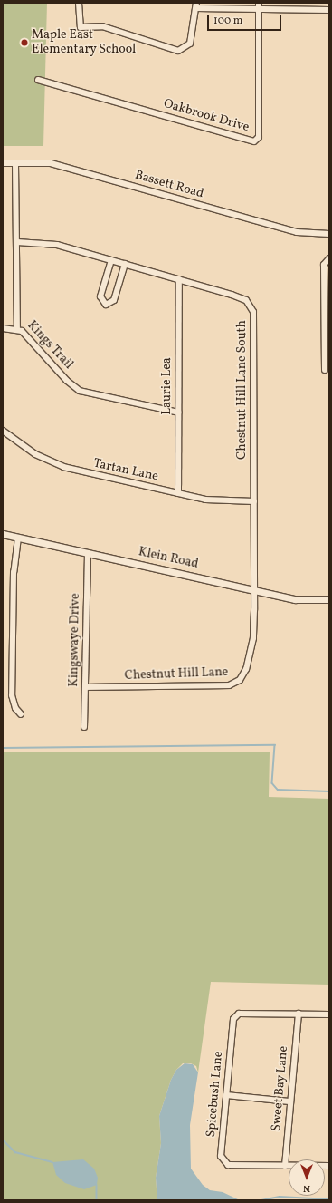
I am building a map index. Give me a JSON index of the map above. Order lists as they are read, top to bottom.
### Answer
{
  "streets": {
    "street": [
      "Oakbrook Drive",
      "Bassett Road",
      "Kings Trail",
      "Laurie Lea",
      "Chestnut Hill Lane South",
      "Tartan Lane",
      "Klein Road",
      "Kingswaye Drive",
      "Chestnut Hill Lane",
      "Sweet Bay Lane",
      "Spicebush Lane"
    ]
  },
  "crossings": [
    ["Bassett Road", "Kings Trail"],
    ["Kings Trail", "Laurie Lea"],
    ["Kings Trail", "Chestnut Hill Lane South"],
    ["Laurie Lea", "Chestnut Hill Lane South"],
    ["Laurie Lea", "Tartan Lane"],
    ["Chestnut Hill Lane South", "Tartan Lane"],
    ["Chestnut Hill Lane South", "Klein Road"],
    ["Chestnut Hill Lane South", "Chestnut Hill Lane"],
    ["Klein Road", "Kingswaye Drive"],
    ["Klein Road", "Chestnut Hill Lane"],
    ["Kingswaye Drive", "Chestnut Hill Lane"],
    ["Sweet Bay Lane", "Spicebush Lane"]
  ],
  "places": ["Maple East Elementary School"],
  "scale_bar": "100 m",
  "north": "bottom"
}
